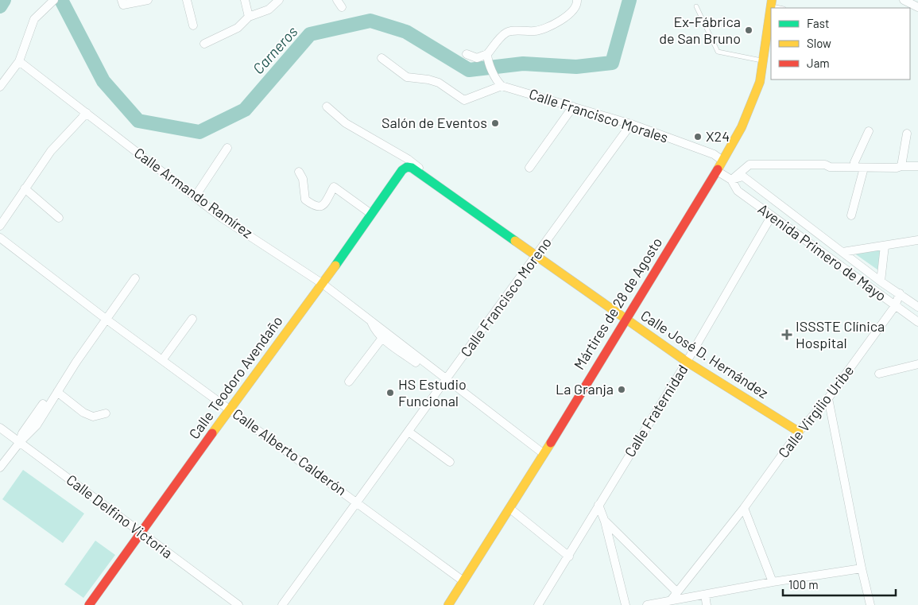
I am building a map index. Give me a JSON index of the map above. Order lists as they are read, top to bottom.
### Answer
{
  "streets": {
    "street": [
      "Calle Francisco Morales",
      "Calle Armando Ramírez",
      "Avenida Primero de Mayo",
      "Calle Francisco Moreno",
      "Mártires de 28 de Agosto",
      "Calle José D. Hernández",
      "Calle Teodoro Avendaño",
      "Calle Fraternidad",
      "Calle Virgilio Uribe",
      "Calle Alberto Calderón",
      "Calle Delfino Victoria"
    ]
  },
  "crossings": [
    ["Calle Francisco Morales", "Calle Francisco Moreno"],
    ["Calle Francisco Morales", "Mártires de 28 de Agosto"],
    ["Calle Armando Ramírez", "Calle Francisco Moreno"],
    ["Calle Armando Ramírez", "Mártires de 28 de Agosto"],
    ["Calle Armando Ramírez", "Calle Teodoro Avendaño"],
    ["Avenida Primero de Mayo", "Mártires de 28 de Agosto"],
    ["Avenida Primero de Mayo", "Calle Fraternidad"],
    ["Avenida Primero de Mayo", "Calle Virgilio Uribe"],
    ["Calle Francisco Moreno", "Calle José D. Hernández"],
    ["Calle Francisco Moreno", "Calle Alberto Calderón"],
    ["Mártires de 28 de Agosto", "Calle José D. Hernández"],
    ["Mártires de 28 de Agosto", "Calle Alberto Calderón"],
    ["Calle José D. Hernández", "Calle Teodoro Avendaño"],
    ["Calle José D. Hernández", "Calle Fraternidad"],
    ["Calle José D. Hernández", "Calle Virgilio Uribe"],
    ["Calle Teodoro Avendaño", "Calle Alberto Calderón"],
    ["Calle Teodoro Avendaño", "Calle Delfino Victoria"]
  ],
  "water": ["Carneros"],
  "places": {
    "other": [
      "Ex-Fábrica de San Bruno",
      "Salón de Eventos",
      "X24",
      "La Granja",
      "HS Estudio Funcional"
    ],
    "health": ["ISSSTE Clínica Hospital"]
  },
  "legend": ["Fast", "Slow", "Jam"],
  "scale_bar": "100 m"
}
